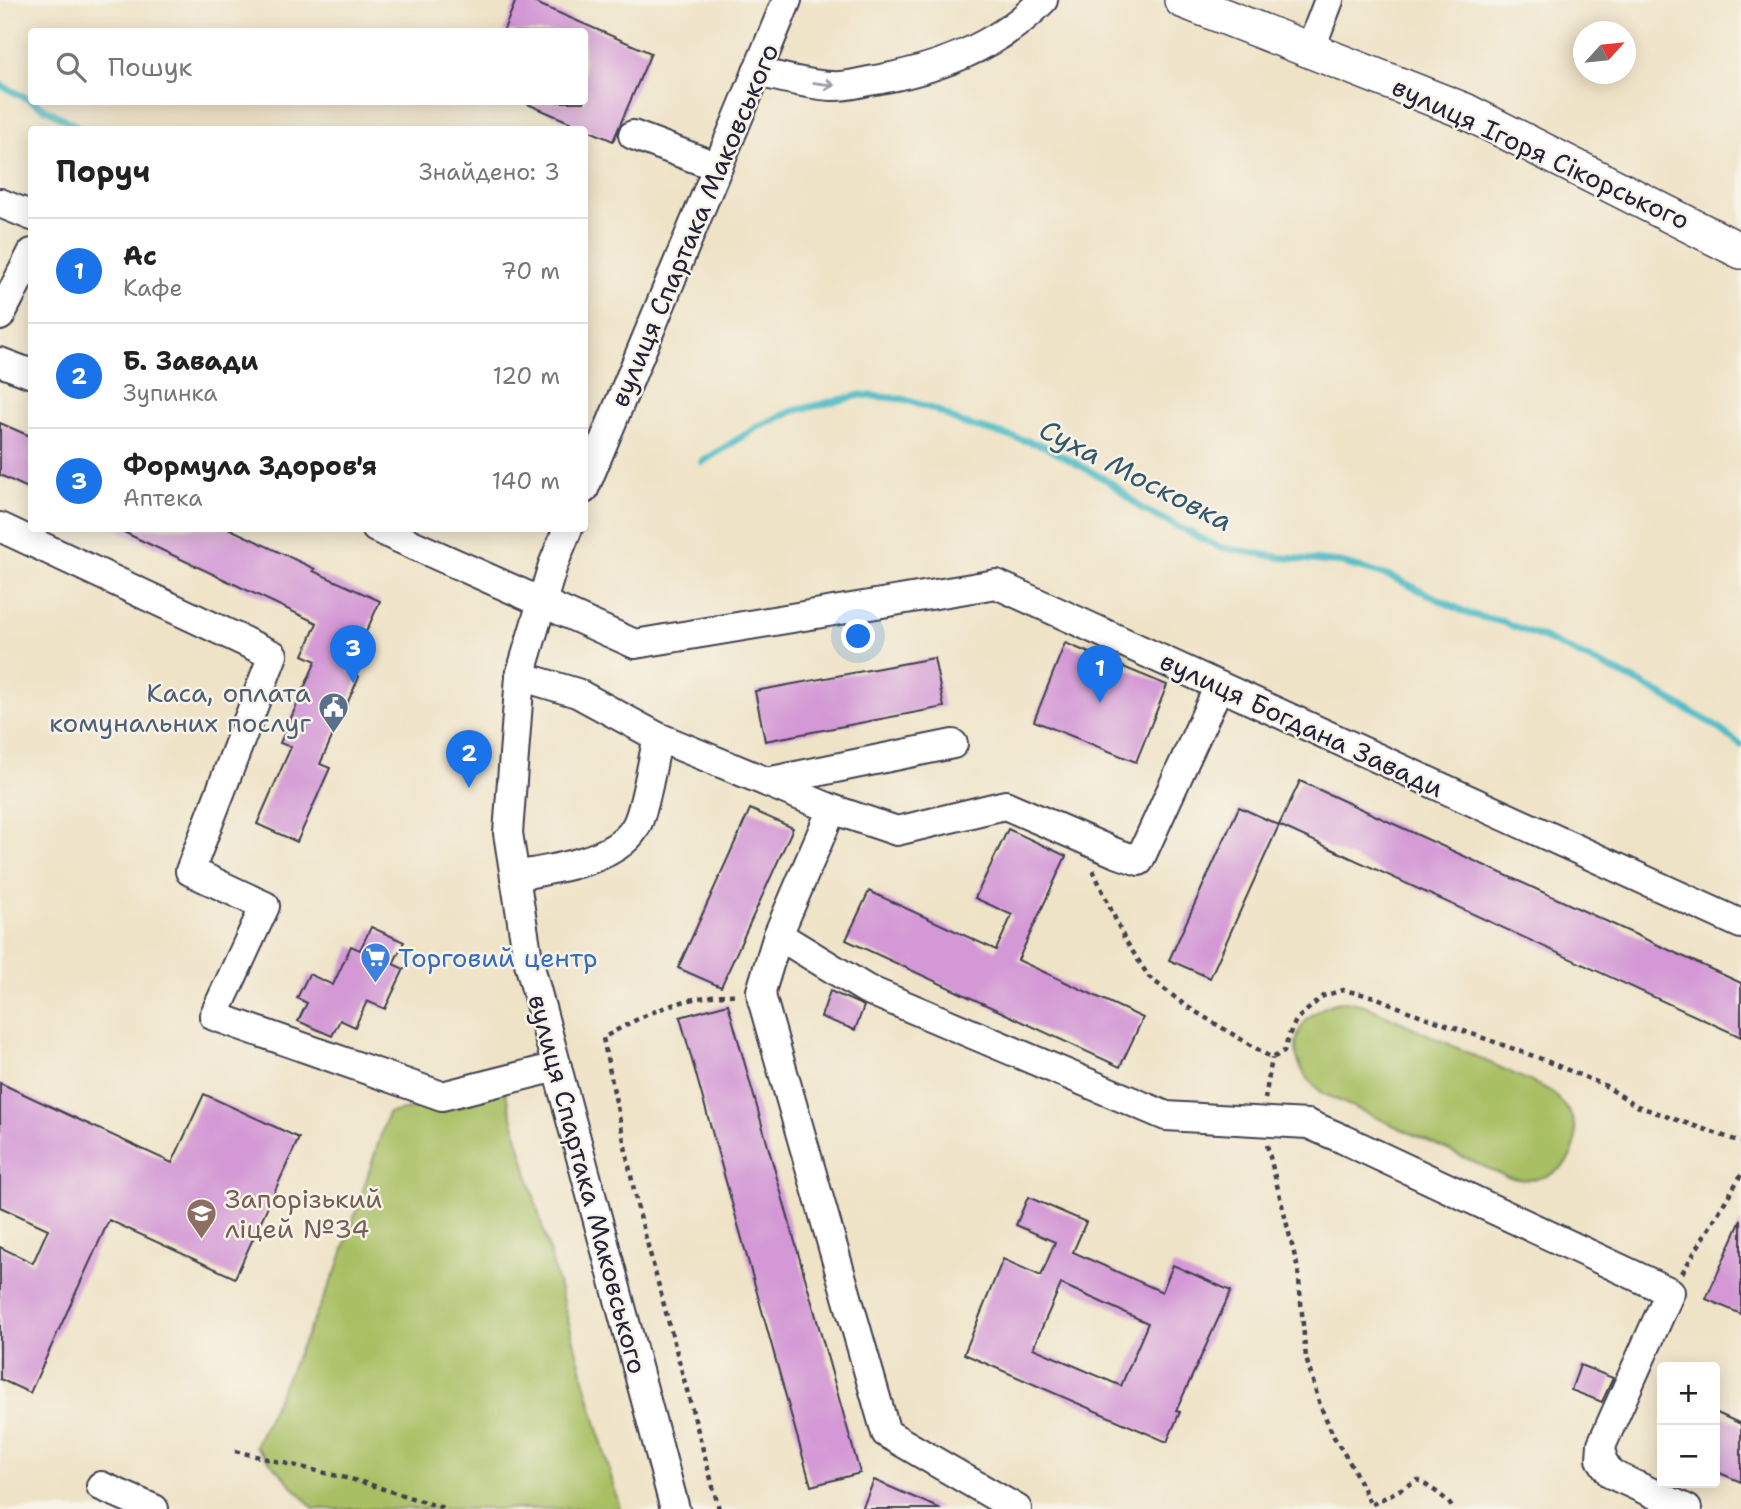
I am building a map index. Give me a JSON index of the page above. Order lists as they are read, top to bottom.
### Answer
{
  "streets": {
    "main road": ["вулиця Ігоря Сікорського"],
    "street": ["вулиця Спартака Маковського", "вулиця Богдана Завади"]
  },
  "crossings": [
    ["вулиця Спартака Маковського", "вулиця Богдана Завади"]
  ],
  "water": ["Суха Московка"],
  "places": {
    "public building": ["Каса, оплата комунальних послуг"],
    "supermarket": ["Торговий центр"],
    "school or university": ["Запорізький ліцей №34"]
  },
  "north": "top right",
  "page": {
    "search": "Пошук",
    "heading": ["Поруч", "Знайдено: 3"],
    "list": [
      {
        "mark": "1",
        "name": "Ас",
        "note": "Кафе",
        "value": "70 m"
      },
      {
        "mark": "2",
        "name": "Б. Завади",
        "note": "Зупинка",
        "value": "120 m"
      },
      {
        "mark": "3",
        "name": "Формула Здоров'я",
        "note": "Аптека",
        "value": "140 m"
      }
    ],
    "pins": ["3", "1", "2"],
    "map_buttons": ["+", "−"]
  }
}
